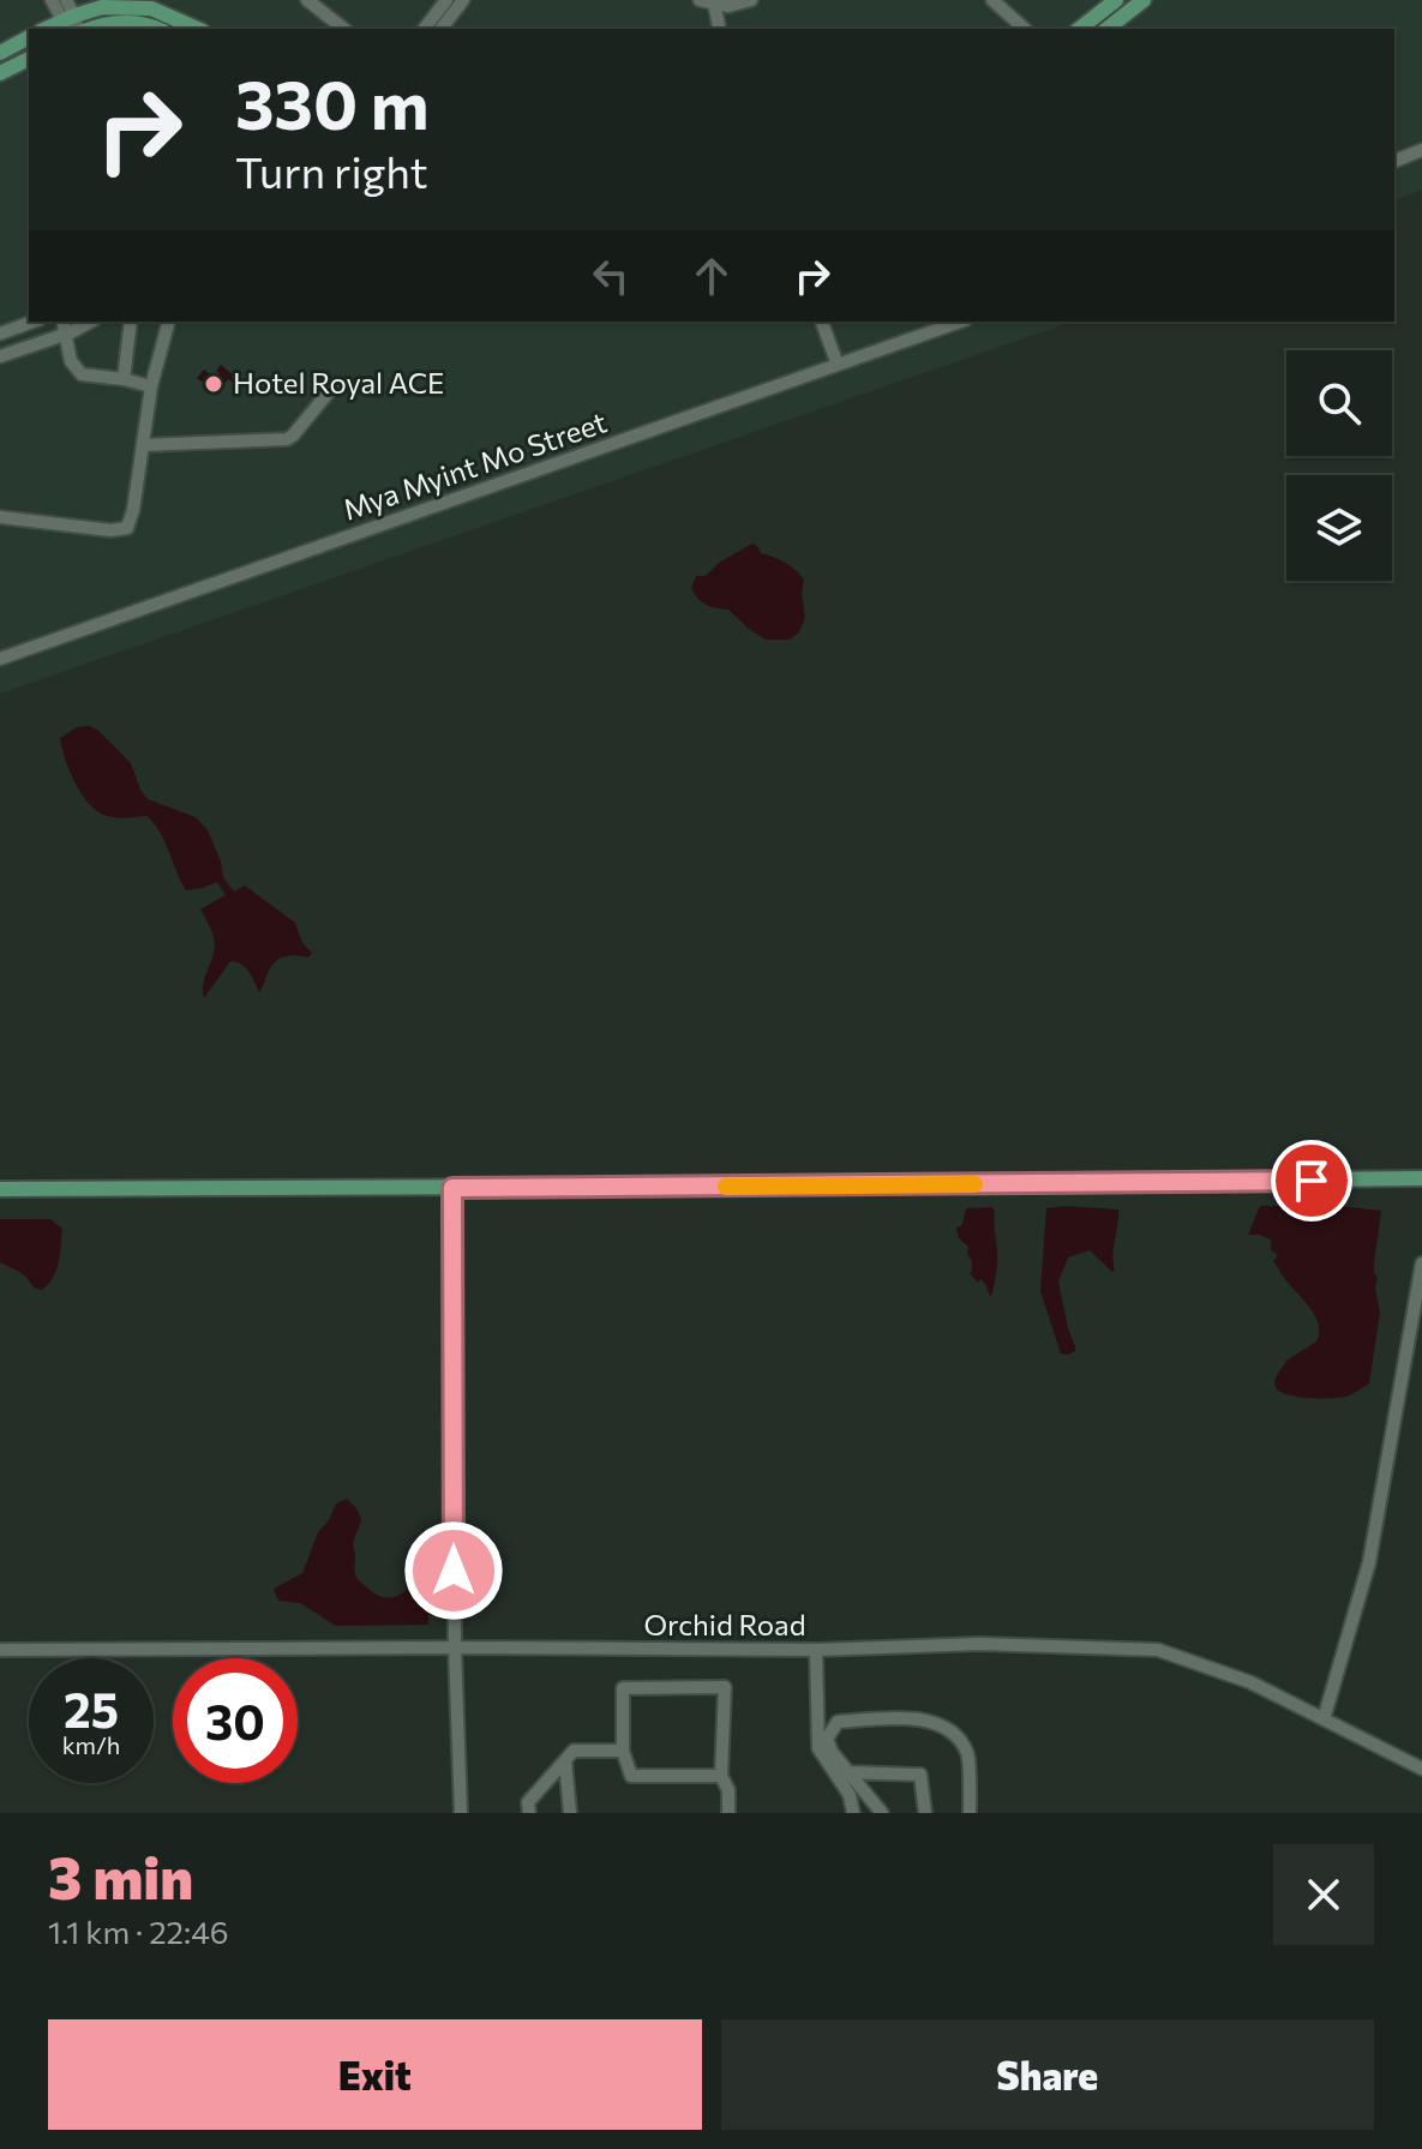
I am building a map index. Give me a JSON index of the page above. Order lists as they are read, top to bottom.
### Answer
{
  "streets": {
    "street": ["Mya Myint Mo Street", "Orchid Road"]
  },
  "places": ["Hotel Royal ACE"],
  "page": {
    "turn": ["330 m", "Turn right"],
    "speed": "25 km/h",
    "limit": "30",
    "heading": ["3 min", "1.1 km · 22:46"],
    "buttons": ["Exit", "Share"]
  }
}
